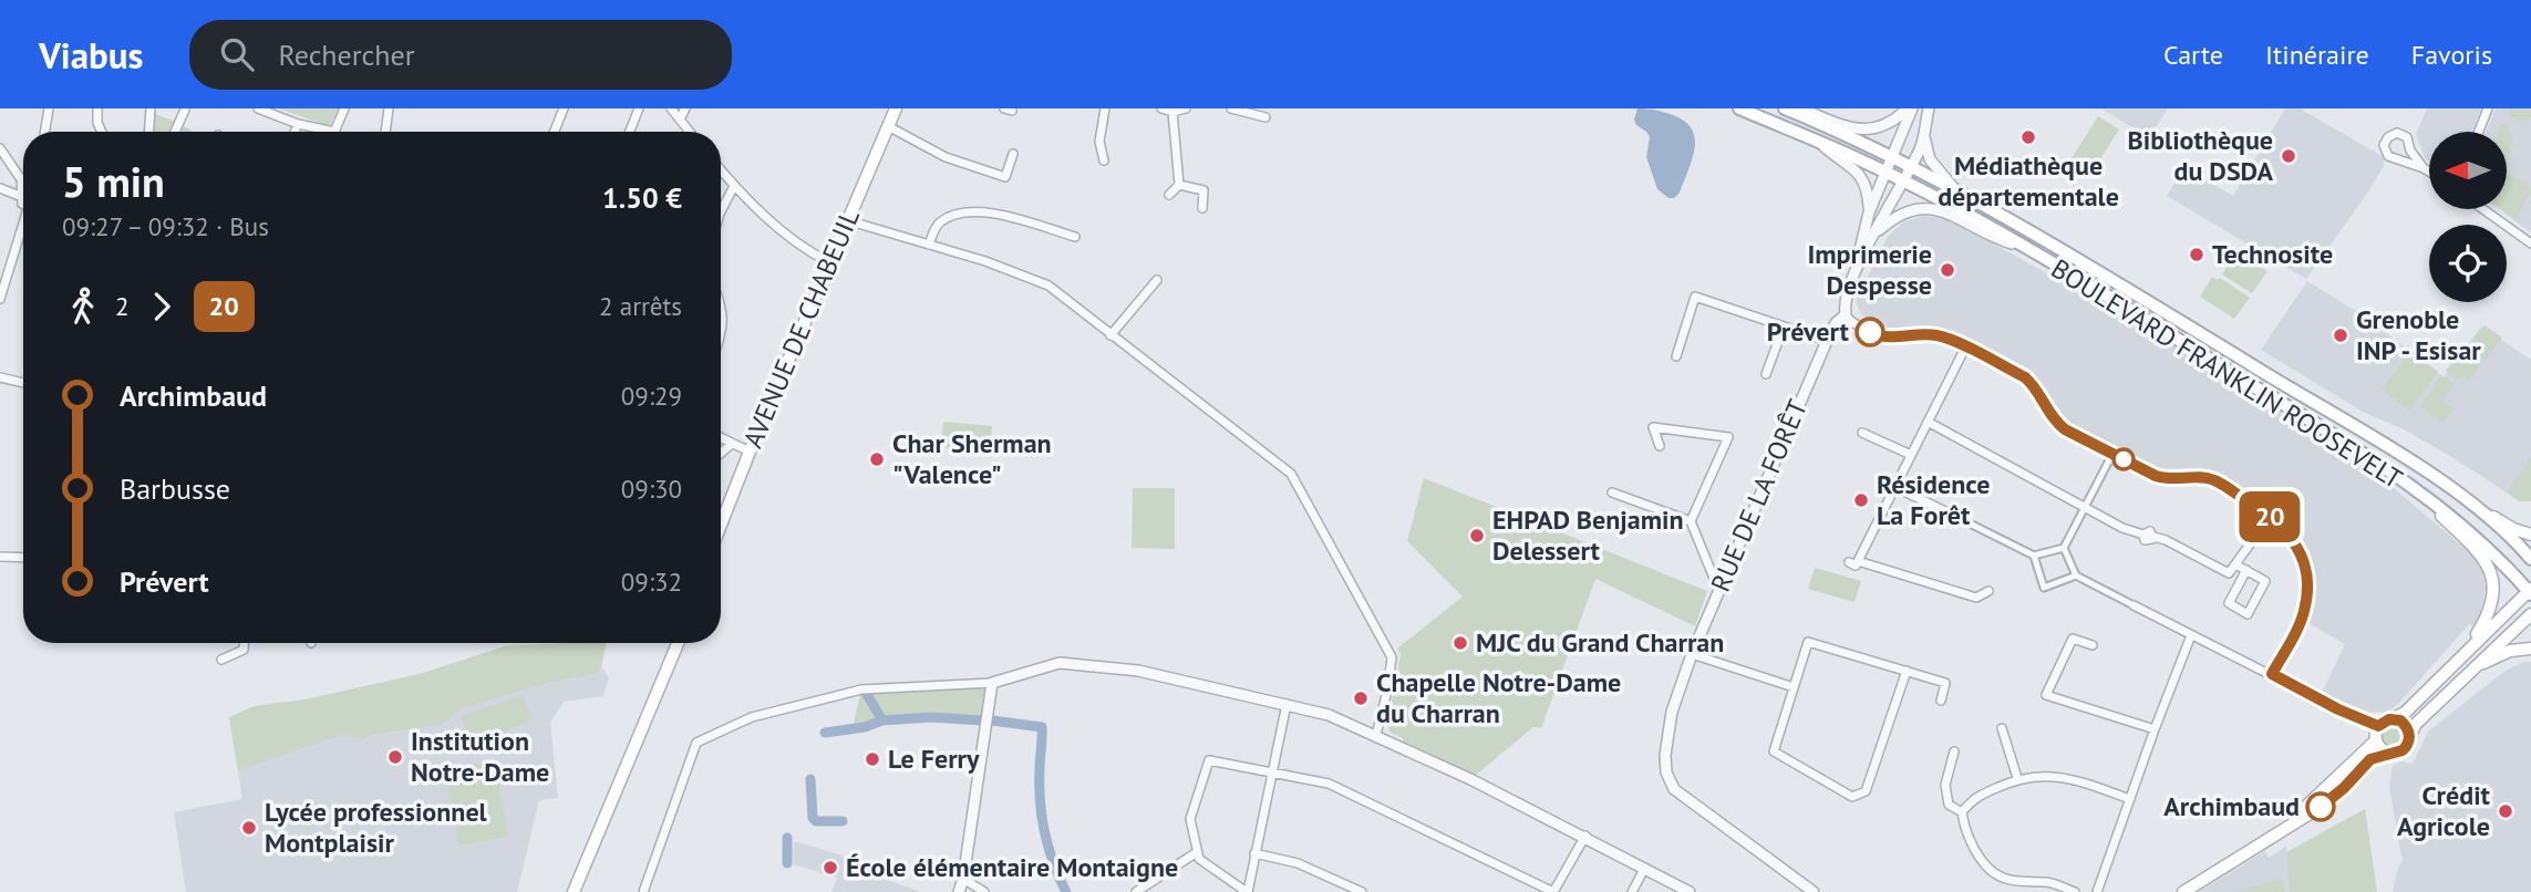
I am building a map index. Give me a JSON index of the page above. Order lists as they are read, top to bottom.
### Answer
{
  "streets": {
    "main road": ["AVENUE DE CHABEUIL", "BOULEVARD FRANKLIN ROOSEVELT"],
    "street": ["RUE DE LA FORÊT"]
  },
  "crossings": [
    ["BOULEVARD FRANKLIN ROOSEVELT", "RUE DE LA FORÊT"]
  ],
  "places": [
    "Médiathèque départementale",
    "Bibliothèque du DSDA",
    "Technosite",
    "Imprimerie Despesse",
    "Prévert",
    "Grenoble INP - Esisar",
    "Char Sherman \"Valence\"",
    "Résidence La Forêt",
    "EHPAD Benjamin Delessert",
    "MJC du Grand Charran",
    "Chapelle Notre-Dame du Charran",
    "Institution Notre-Dame",
    "Le Ferry",
    "Archimbaud",
    "Crédit Agricole",
    "Lycée professionnel Montplaisir",
    "École élémentaire Montaigne"
  ],
  "lines": ["bus line 20"],
  "north": "left",
  "page": {
    "header": "Viabus",
    "search": "Rechercher",
    "nav": ["Carte", "Itinéraire", "Favoris"],
    "on_map": "20",
    "heading": ["5 min", "09:27 – 09:32 · Bus", "1.50 €"],
    "legs": ["2", "20", "2 arrêts"],
    "list": [
      {
        "name": "Archimbaud",
        "value": "09:29"
      },
      {
        "name": "Barbusse",
        "value": "09:30"
      },
      {
        "name": "Prévert",
        "value": "09:32"
      }
    ]
  }
}
